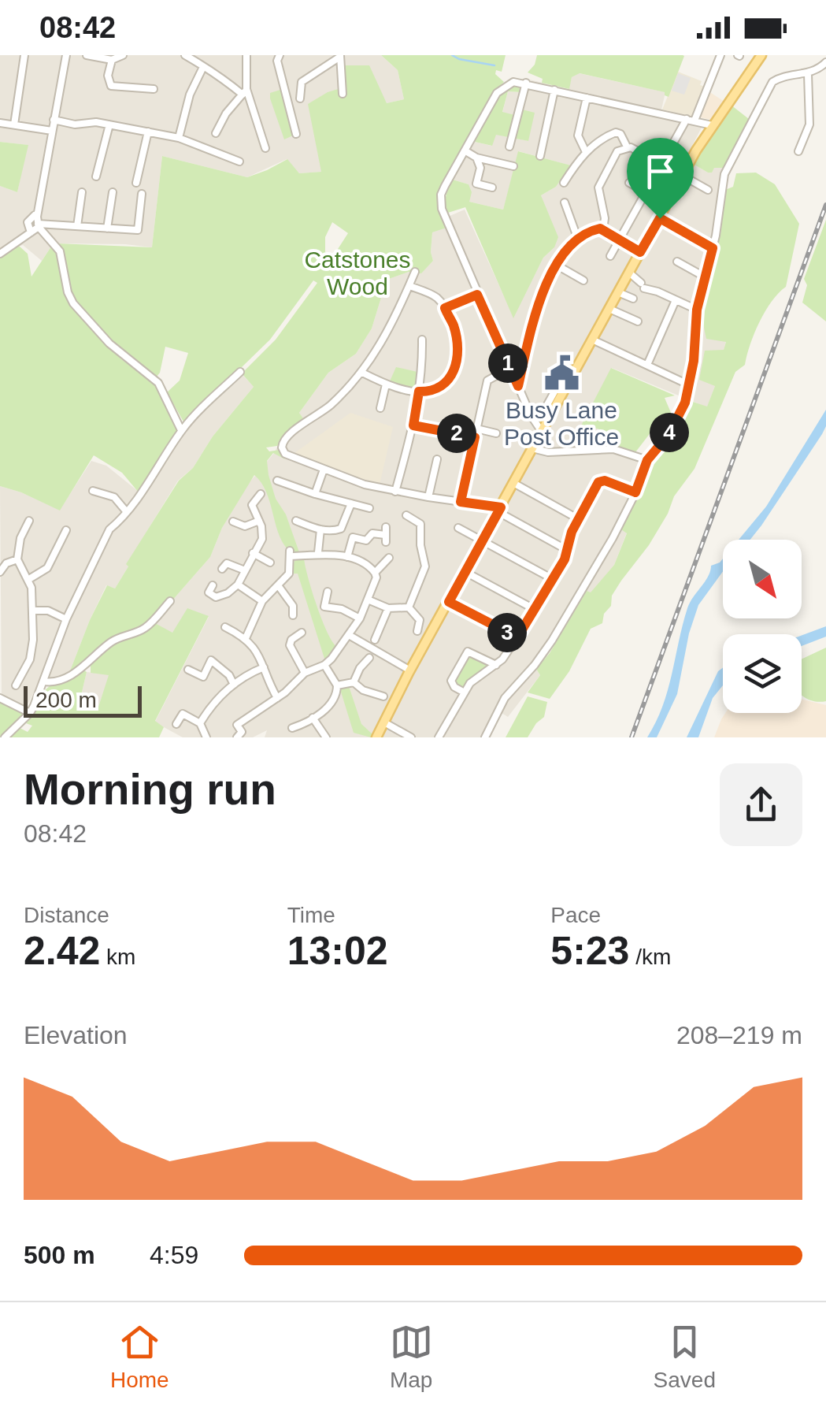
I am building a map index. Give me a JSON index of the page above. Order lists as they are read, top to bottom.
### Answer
{
  "parks": ["Catstones Wood"],
  "places": {
    "public building": ["Busy Lane Post Office"]
  },
  "scale_bar": "200 m",
  "north": "bottom right",
  "page": {
    "status": "08:42",
    "pins": [
      "1",
      "4",
      "2",
      "3"
    ],
    "scale": "200 m",
    "heading": ["Morning run", "08:42"],
    "stats": [
      ["Distance", "2.42 km"],
      ["Time", "13:02"],
      ["Pace", "5:23 /km"]
    ],
    "chart": ["Elevation", "208–219 m"],
    "list": [
      {
        "name": "500 m",
        "note": "4:59"
      }
    ],
    "tabs": ["Home", "Map", "Saved"]
  }
}
